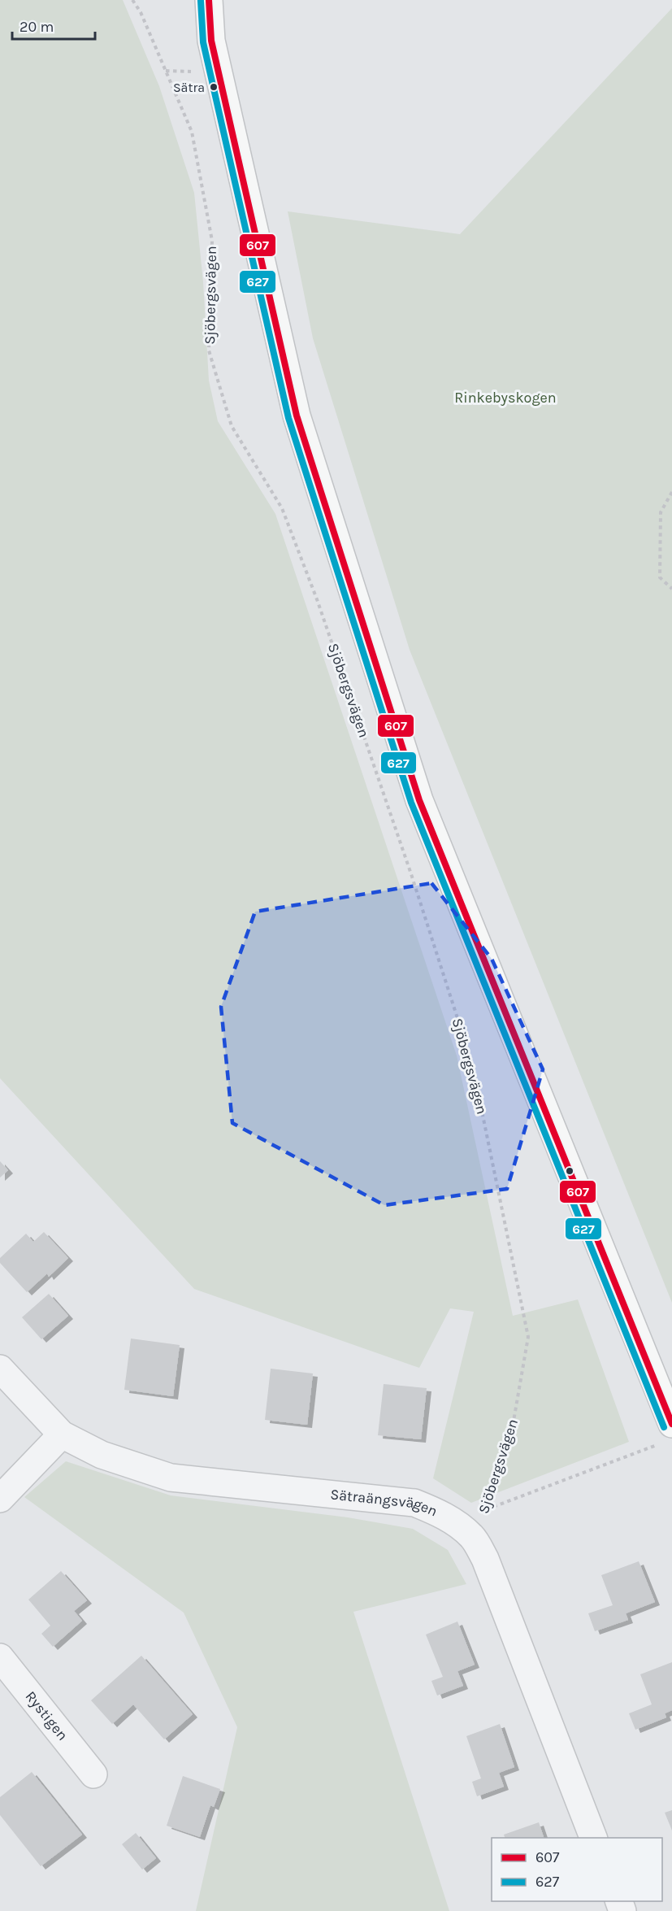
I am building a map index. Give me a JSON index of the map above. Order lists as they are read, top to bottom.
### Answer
{
  "streets": {
    "street": ["Sätraängsvägen", "Rystigen"],
    "path": ["Sjöbergsvägen"]
  },
  "crossings": [
    ["Sjöbergsvägen", "Sätraängsvägen"]
  ],
  "parks": ["Rinkebyskogen"],
  "places": ["Sätra"],
  "lines": ["transit line 607", "transit line 627"],
  "legend": ["607", "627"],
  "scale_bar": "20 m"
}
